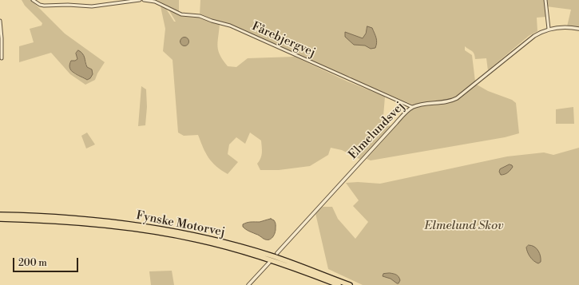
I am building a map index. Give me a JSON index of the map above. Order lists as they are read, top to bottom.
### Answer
{
  "streets": {
    "highway": ["Fynske Motorvej"],
    "street": ["Fårebjergvej", "Elmelundsvej"]
  },
  "crossings": [
    ["Fårebjergvej", "Elmelundsvej"]
  ],
  "parks": ["Elmelund Skov"],
  "scale_bar": "200 m"
}
